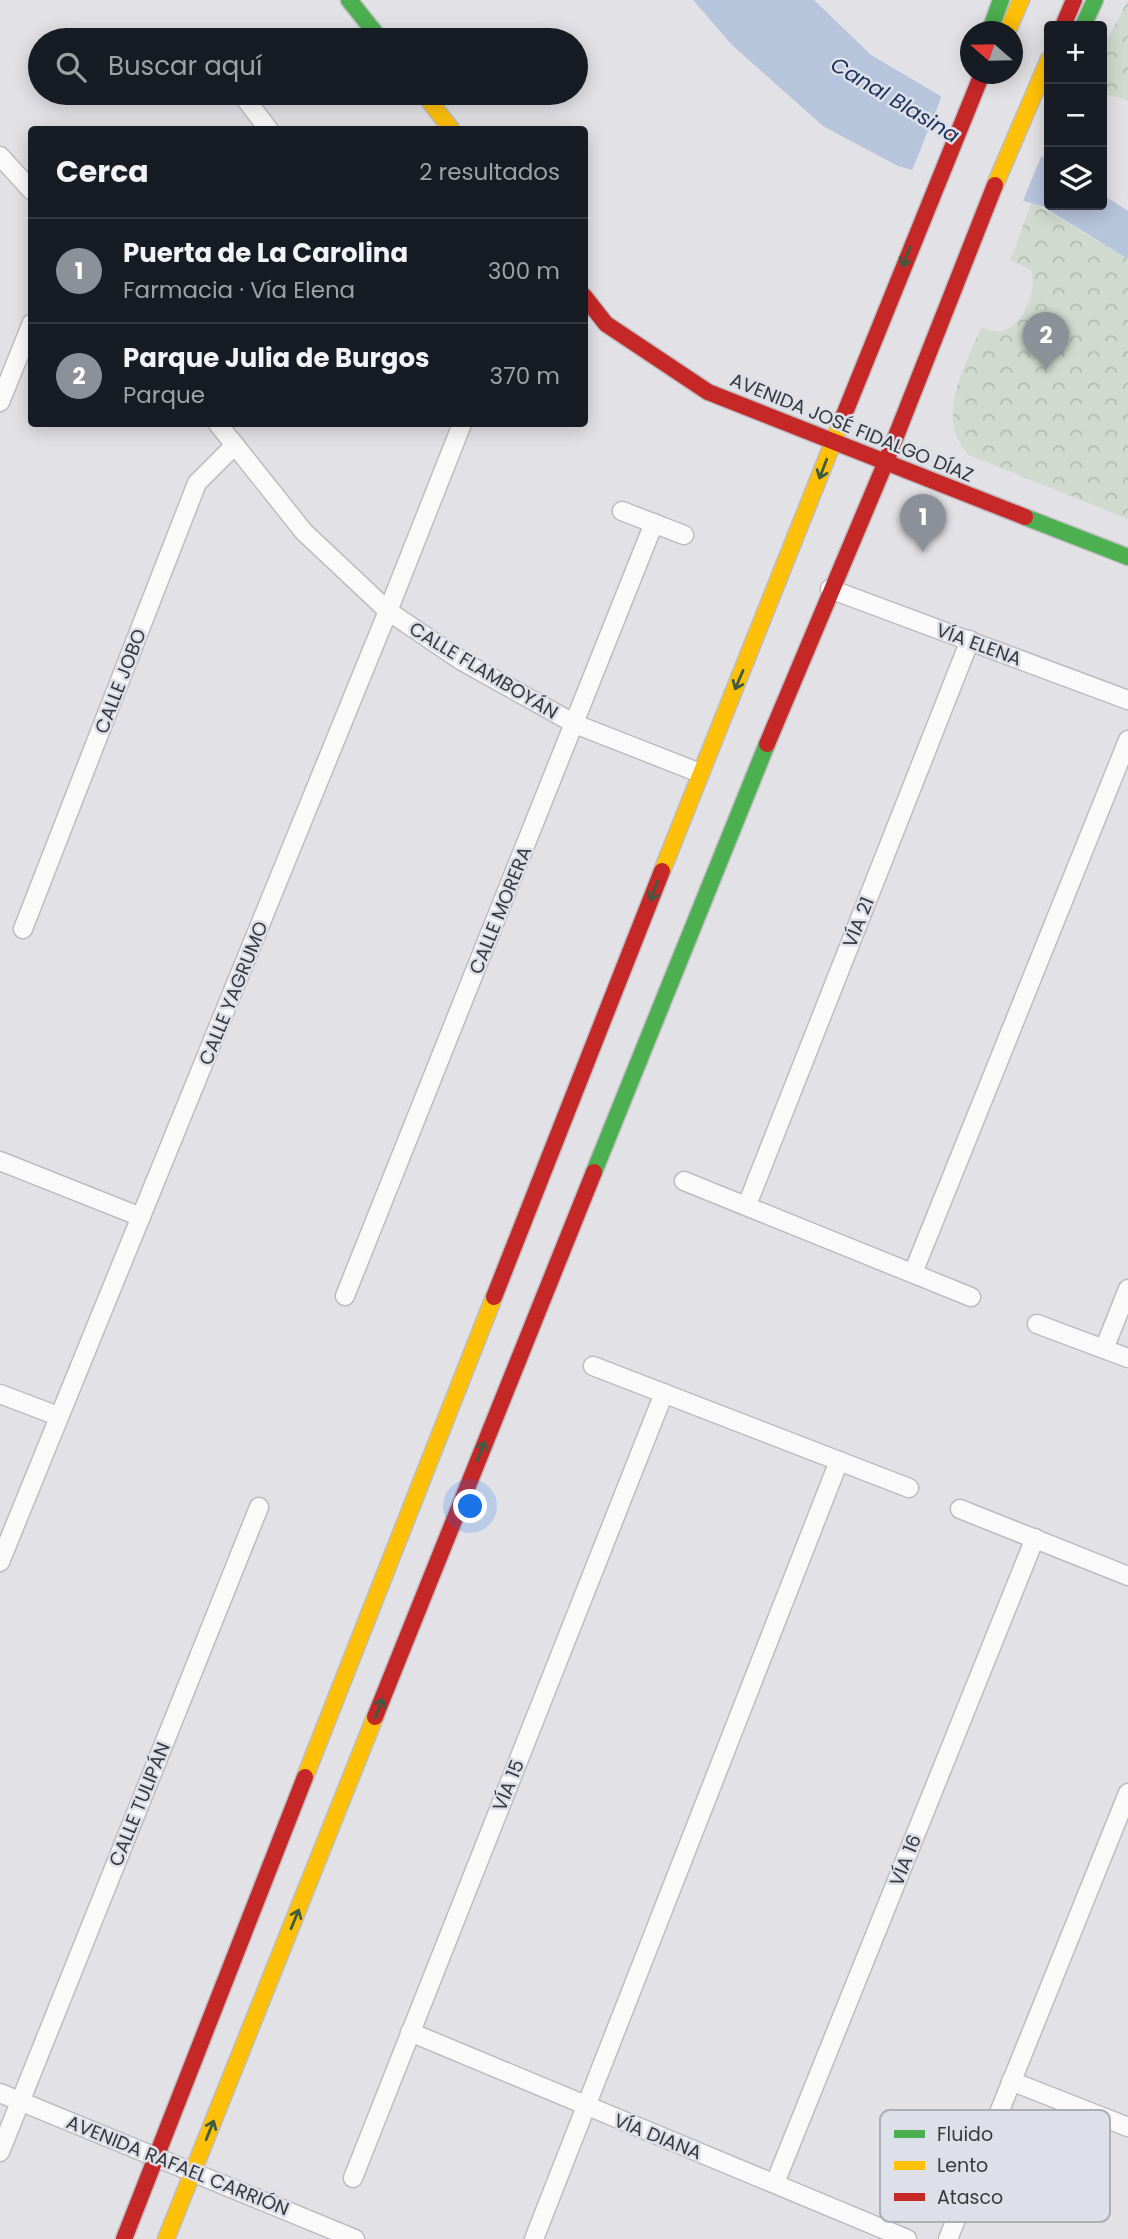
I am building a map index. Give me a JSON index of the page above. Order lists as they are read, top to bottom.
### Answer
{
  "streets": {
    "main road": ["AVENIDA JOSÉ FIDALGO DÍAZ"],
    "street": [
      "VÍA ELENA",
      "CALLE FLAMBOYÁN",
      "CALLE JOBO",
      "CALLE MORERA",
      "VÍA 21",
      "CALLE YAGRUMO",
      "VÍA 15",
      "CALLE TULIPÁN",
      "VÍA 16",
      "VÍA DIANA",
      "AVENIDA RAFAEL CARRIÓN"
    ]
  },
  "crossings": [
    ["VÍA ELENA", "VÍA 21"],
    ["CALLE FLAMBOYÁN", "CALLE JOBO"],
    ["CALLE FLAMBOYÁN", "CALLE MORERA"],
    ["CALLE FLAMBOYÁN", "CALLE YAGRUMO"],
    ["VÍA 15", "VÍA DIANA"],
    ["CALLE TULIPÁN", "AVENIDA RAFAEL CARRIÓN"],
    ["VÍA 16", "VÍA DIANA"]
  ],
  "water": ["Canal Blasina"],
  "legend": ["Fluido", "Lento", "Atasco"],
  "north": "left",
  "page": {
    "map_buttons": ["+", "−"],
    "search": "Buscar aquí",
    "heading": ["Cerca", "2 resultados"],
    "list": [
      {
        "mark": "1",
        "name": "Puerta de La Carolina",
        "note": "Farmacia · Vía Elena",
        "value": "300 m"
      },
      {
        "mark": "2",
        "name": "Parque Julia de Burgos",
        "note": "Parque",
        "value": "370 m"
      }
    ],
    "pins": ["2", "1"]
  }
}
